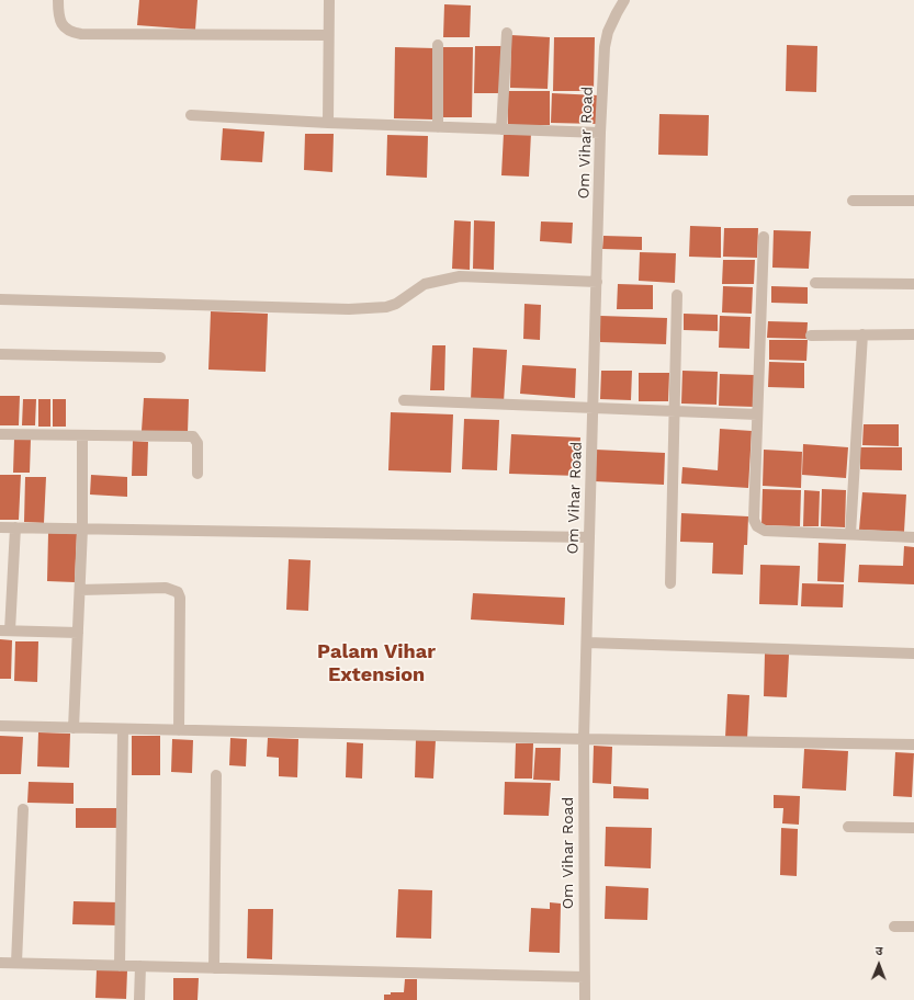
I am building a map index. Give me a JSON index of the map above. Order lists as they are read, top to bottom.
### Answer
{
  "streets": {
    "street": ["Om Vihar Road"]
  },
  "districts": ["Palam Vihar Extension"],
  "north": "top"
}
